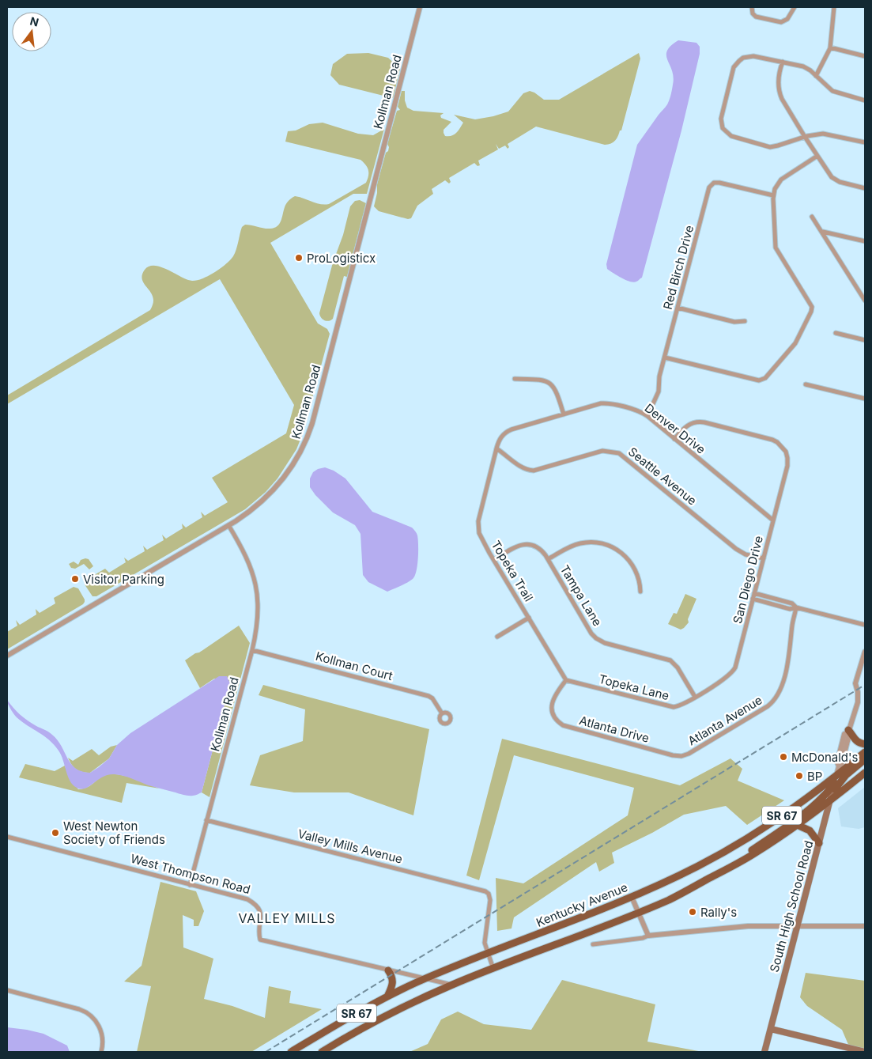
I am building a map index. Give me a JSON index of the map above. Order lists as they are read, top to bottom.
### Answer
{
  "streets": {
    "main road": ["SR 67", "Kentucky Avenue", "South High School Road"],
    "street": [
      "Kollman Road",
      "Red Birch Drive",
      "Denver Drive",
      "Seattle Avenue",
      "Topeka Trail",
      "San Diego Drive",
      "Tampa Lane",
      "Kollman Court",
      "Topeka Lane",
      "Atlanta Avenue",
      "Atlanta Drive",
      "Valley Mills Avenue",
      "West Thompson Road"
    ]
  },
  "crossings": [
    ["Kollman Road", "Kollman Court"],
    ["Kollman Road", "Valley Mills Avenue"],
    ["Kollman Road", "West Thompson Road"],
    ["Red Birch Drive", "Denver Drive"],
    ["Denver Drive", "Topeka Trail"],
    ["Denver Drive", "San Diego Drive"],
    ["Seattle Avenue", "Topeka Trail"],
    ["Seattle Avenue", "San Diego Drive"],
    ["Topeka Trail", "Tampa Lane"],
    ["Topeka Trail", "Topeka Lane"],
    ["Topeka Trail", "Atlanta Drive"],
    ["San Diego Drive", "Tampa Lane"],
    ["San Diego Drive", "Topeka Lane"],
    ["Tampa Lane", "Topeka Lane"],
    ["Topeka Lane", "Atlanta Drive"],
    ["Atlanta Avenue", "Atlanta Drive"],
    ["SR 67", "West Thompson Road"],
    ["SR 67", "South High School Road"],
    ["Valley Mills Avenue", "Kentucky Avenue"],
    ["West Thompson Road", "Kentucky Avenue"],
    ["Kentucky Avenue", "South High School Road"]
  ],
  "districts": ["VALLEY MILLS"],
  "places": [
    "ProLogisticx",
    "Visitor Parking",
    "McDonald's",
    "BP",
    "West Newton Society of Friends",
    "Rally's"
  ],
  "north": "top"
}
